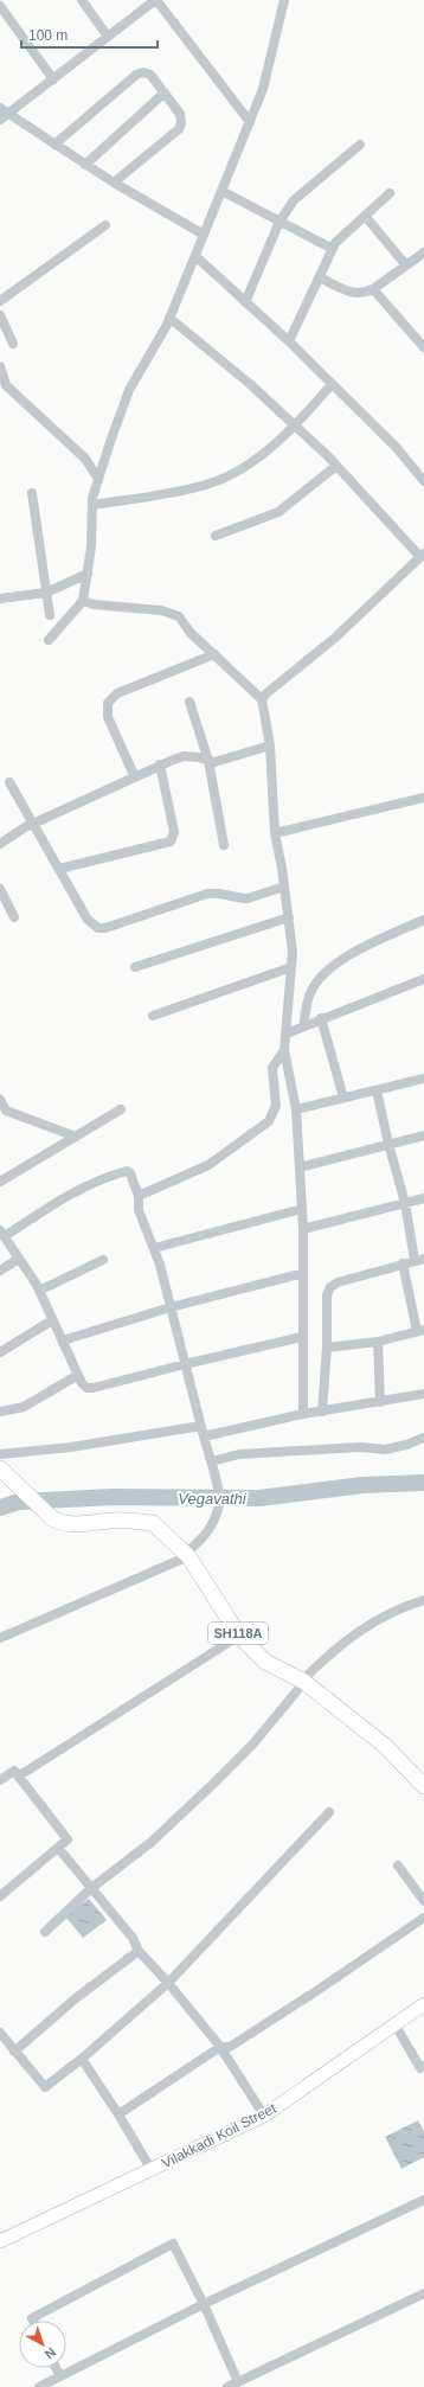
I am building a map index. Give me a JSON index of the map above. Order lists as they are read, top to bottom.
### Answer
{
  "streets": {
    "main road": ["SH118A"],
    "street": ["Vilakkadi Koil Street"]
  },
  "water": ["Vegavathi"],
  "scale_bar": "100 m",
  "north": "bottom right"
}
